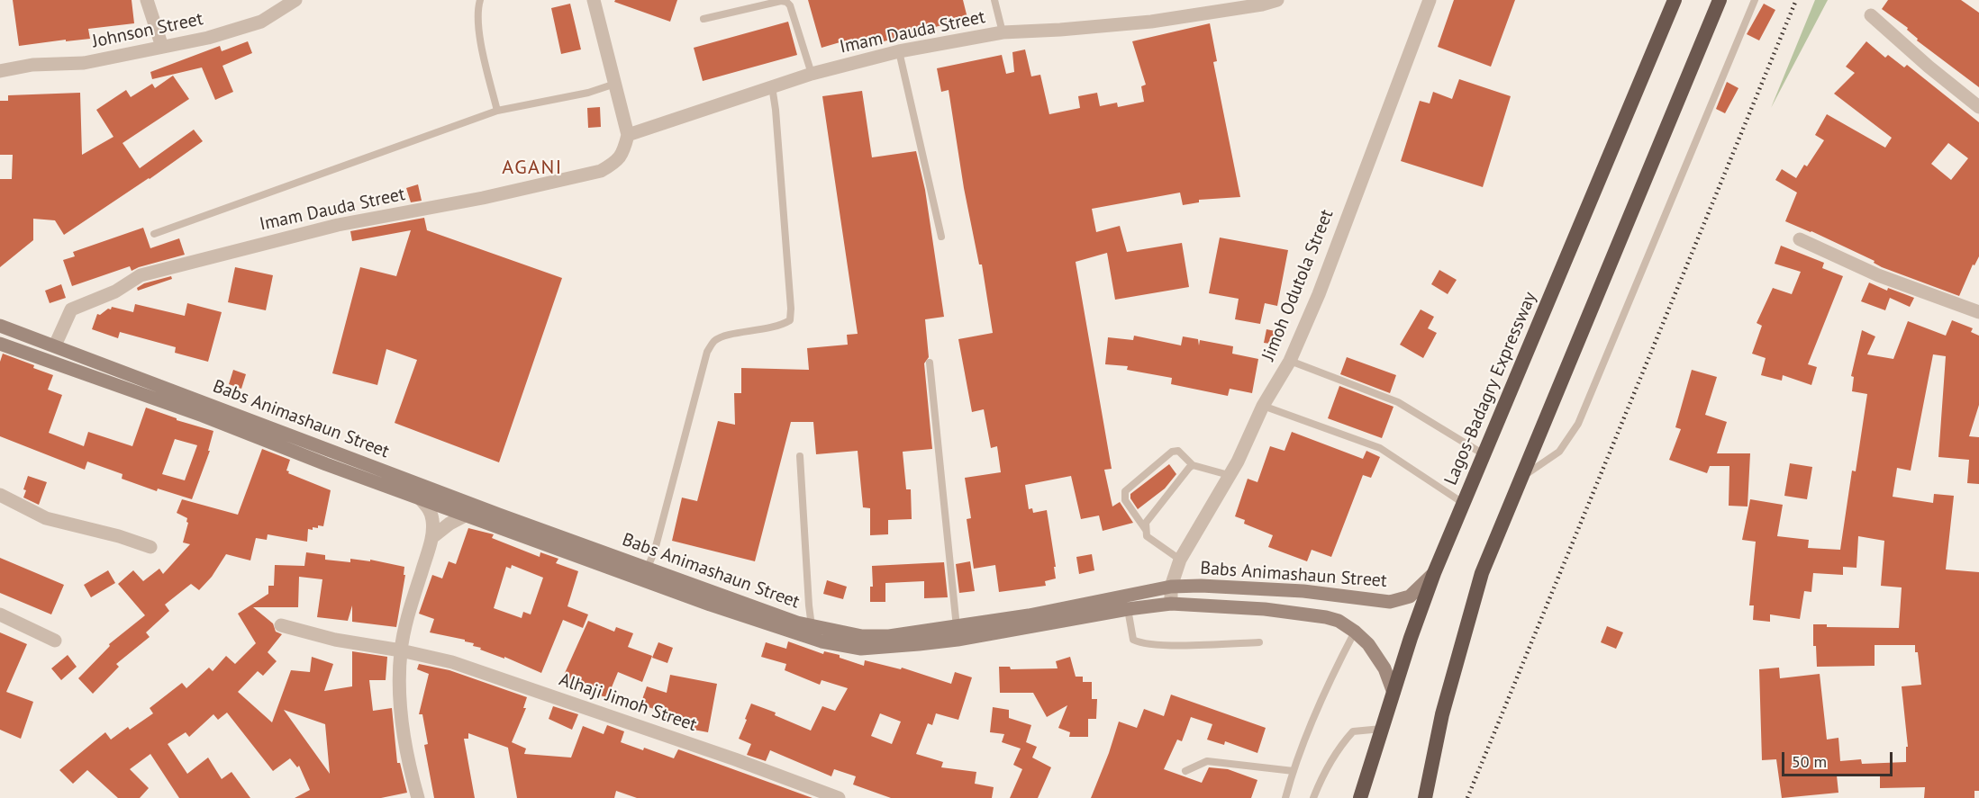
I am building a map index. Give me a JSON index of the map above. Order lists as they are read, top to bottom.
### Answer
{
  "streets": {
    "highway": ["Lagos-Badagry Expressway"],
    "main road": ["Babs Animashaun Street"],
    "street": [
      "Johnson Street",
      "Imam Dauda Street",
      "Jimoh Odutola Street",
      "Alhaji Jimoh Street"
    ]
  },
  "crossings": [
    ["Imam Dauda Street", "Babs Animashaun Street"],
    ["Jimoh Odutola Street", "Babs Animashaun Street"],
    ["Lagos-Badagry Expressway", "Babs Animashaun Street"]
  ],
  "districts": ["AGANI"],
  "scale_bar": "50 m"
}
